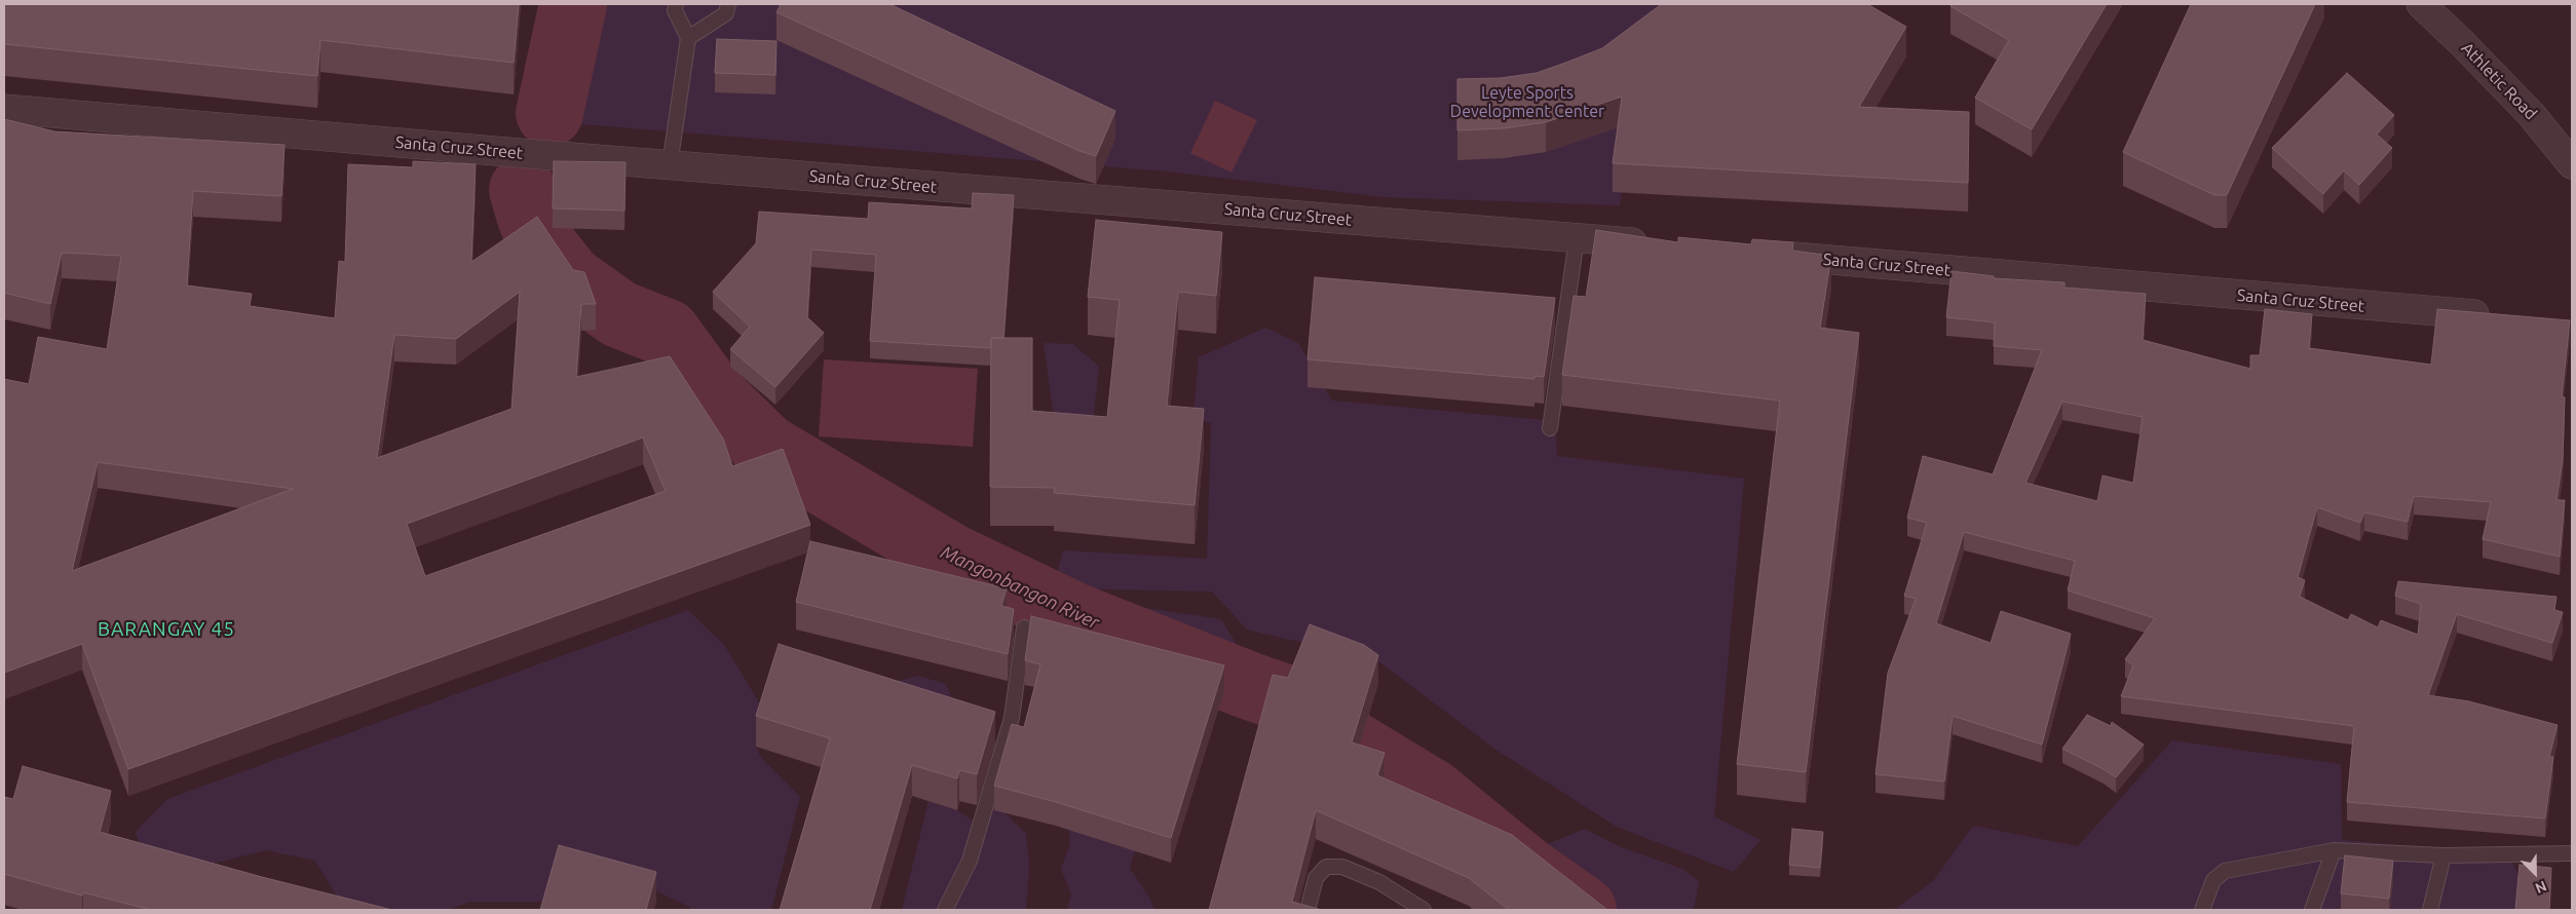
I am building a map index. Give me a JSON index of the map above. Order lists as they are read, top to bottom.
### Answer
{
  "streets": {
    "street": ["Athletic Road", "Santa Cruz Street"]
  },
  "districts": ["BARANGAY 45"],
  "water": ["Mangonbangon River"],
  "parks": ["Leyte Sports Development Center"],
  "north": "bottom right"
}
